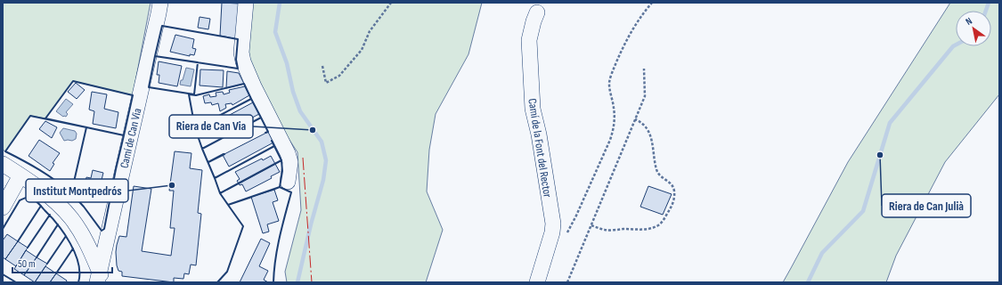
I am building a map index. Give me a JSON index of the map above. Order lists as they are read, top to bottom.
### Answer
{
  "streets": {
    "street": ["Camí de Can Via", "Camí de la Font del Rector"]
  },
  "places": ["Riera de Can Via", "Riera de Can Julià", "Institut Montpedrós"],
  "scale_bar": "50 m",
  "north": "top left"
}
